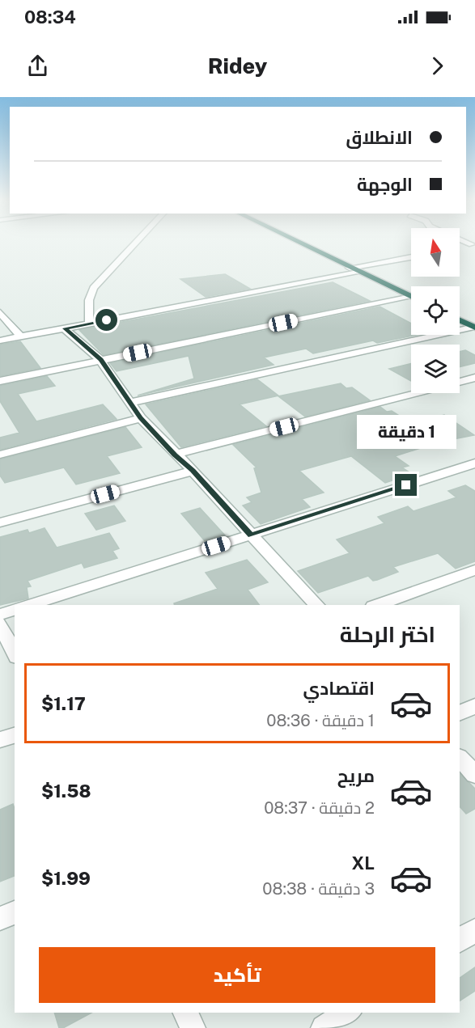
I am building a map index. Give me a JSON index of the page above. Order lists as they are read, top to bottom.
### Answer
{
  "north": "top",
  "page": {
    "status": "08:34",
    "header": "Ridey",
    "banner": ["الانطلاق", "الوجهة"],
    "bubble": "1 دقيقة",
    "heading": "اختر الرحلة",
    "list": [
      {
        "name": "اقتصادي",
        "note": "1 دقيقة · 08:36",
        "value": "$1.17"
      },
      {
        "name": "مريح",
        "note": "2 دقيقة · 08:37",
        "value": "$1.58"
      },
      {
        "name": "XL",
        "note": "3 دقيقة · 08:38",
        "value": "$1.99"
      }
    ],
    "buttons": "تأكيد"
  }
}
